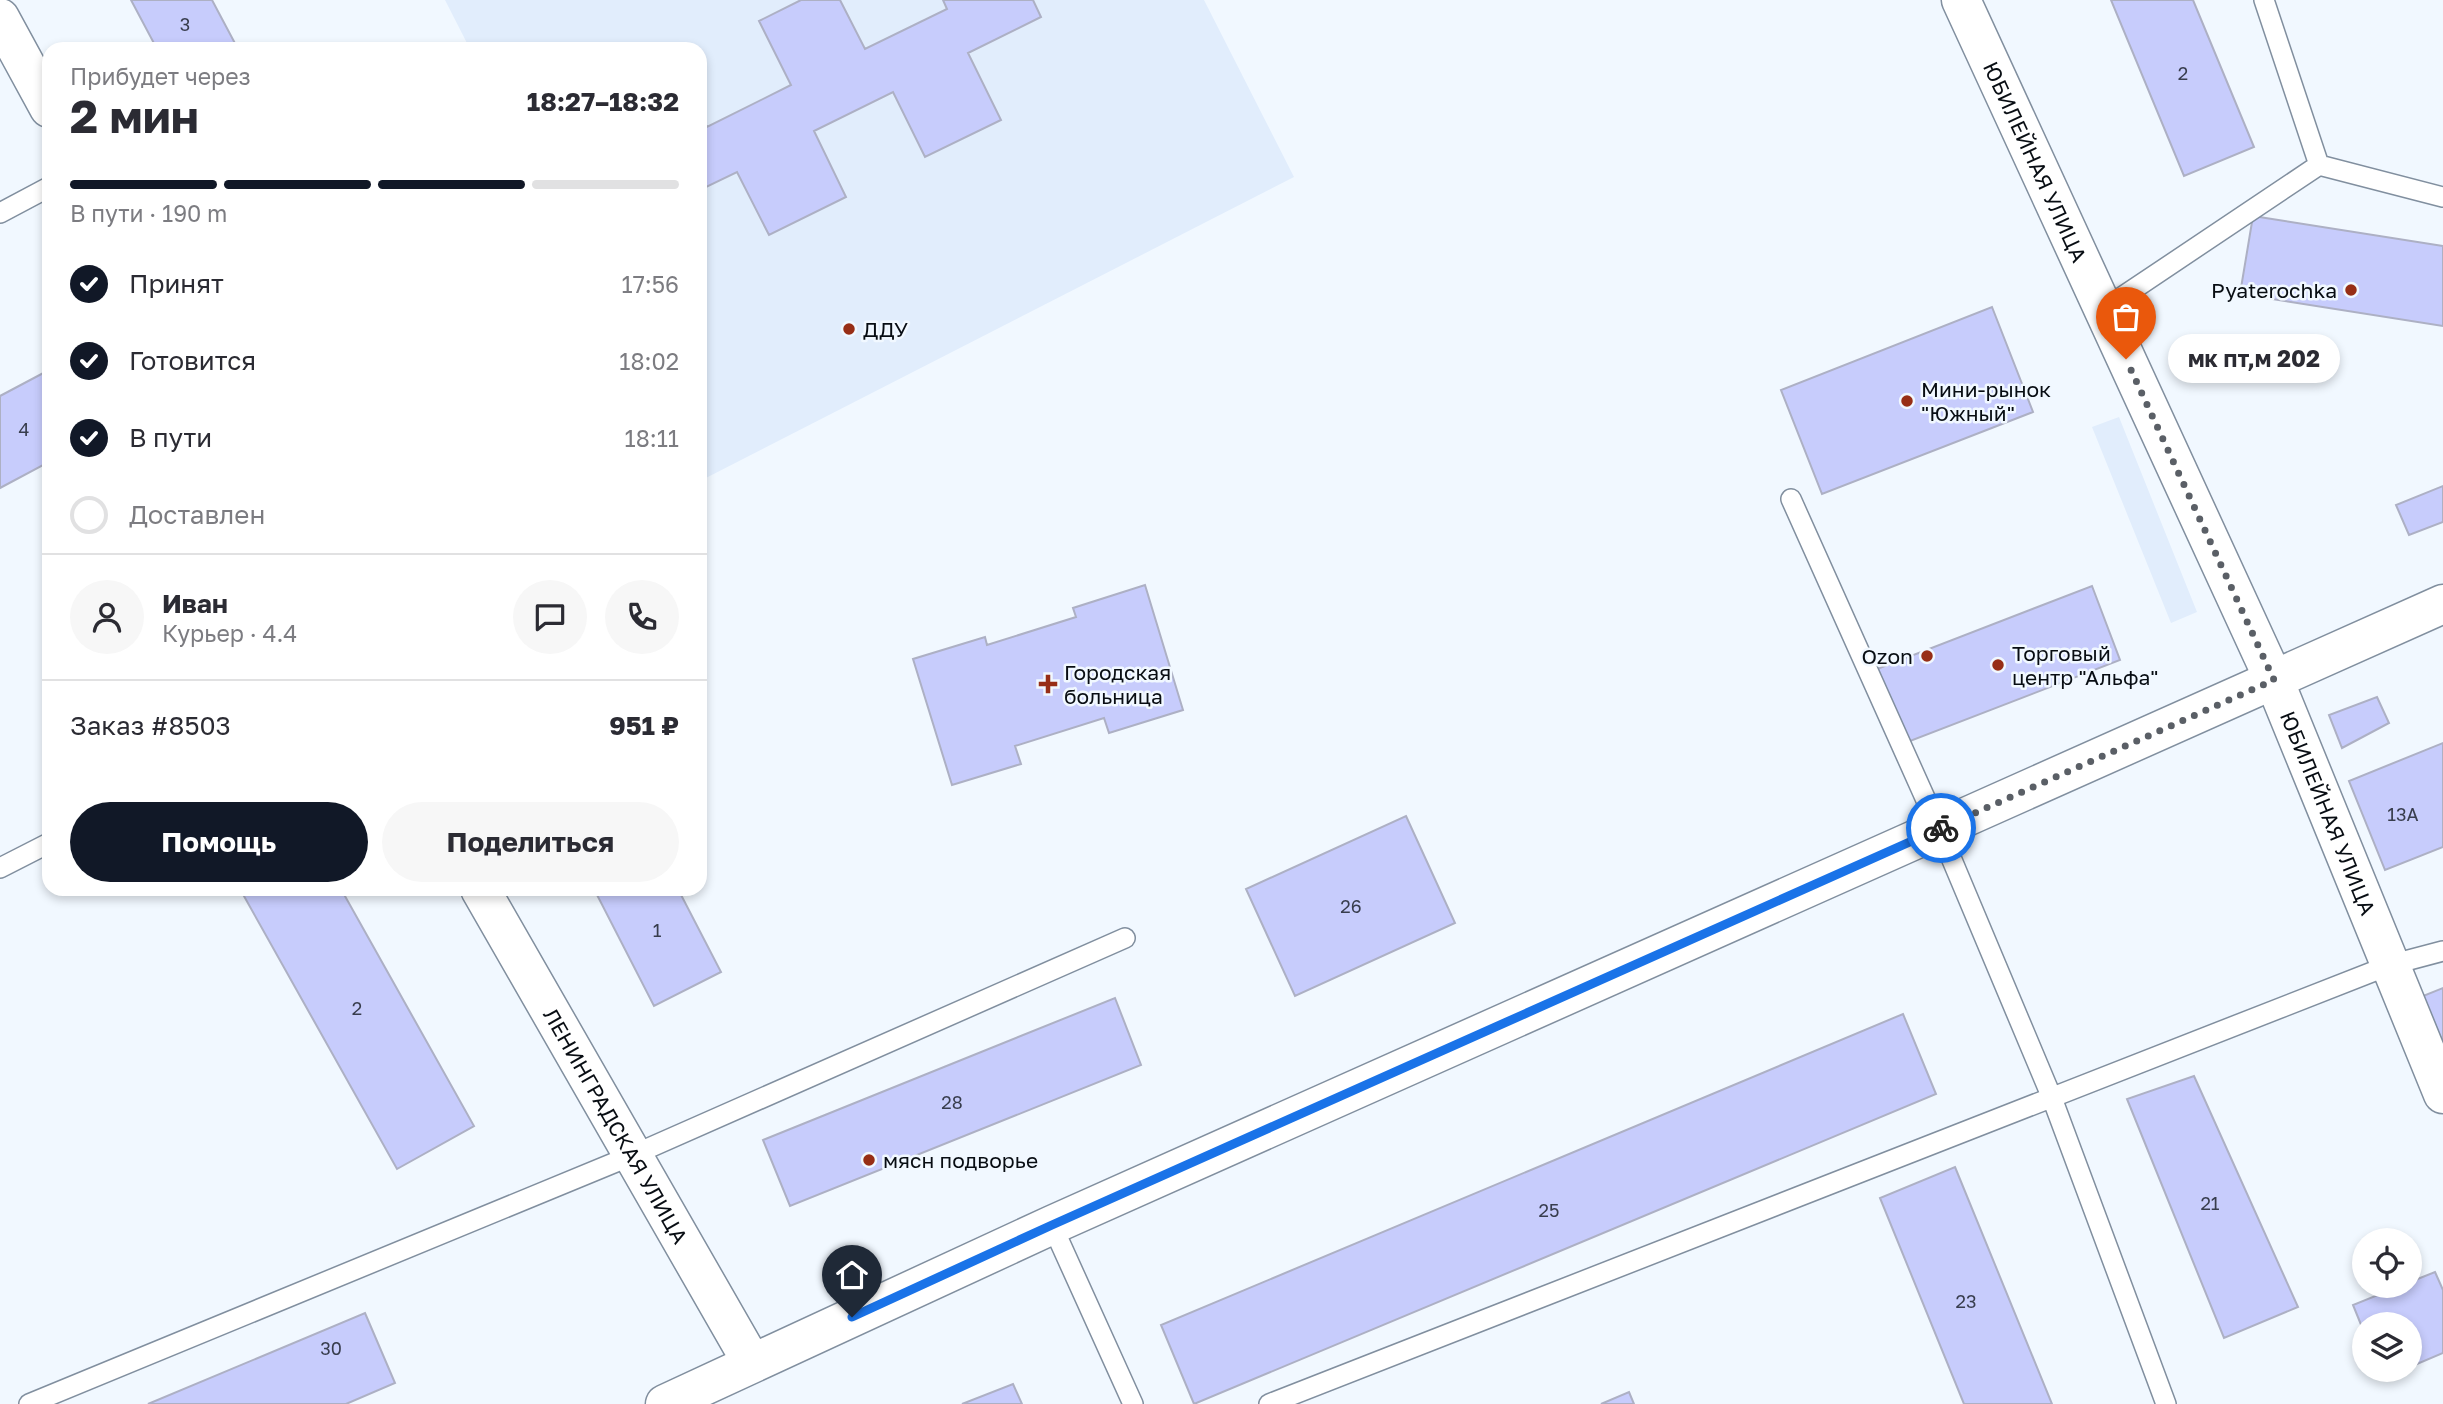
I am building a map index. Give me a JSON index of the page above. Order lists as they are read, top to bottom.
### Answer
{
  "streets": {
    "main road": ["ЮБИЛЕЙНАЯ УЛИЦА", "ЛЕНИНГРАДСКАЯ УЛИЦА"]
  },
  "places": {
    "other": [
      "Pyaterochka",
      "ДДУ",
      "мк пт,м 202",
      "Мини-рынок \"Южный\"",
      "Ozon",
      "Торговый центр \"Альфа\"",
      "мясн подворье"
    ],
    "health": ["Городская больница"]
  },
  "house_numbers": [
    "3",
    "2",
    "4",
    "13А",
    "26",
    "1",
    "2",
    "28",
    "21",
    "25",
    "23",
    "30"
  ],
  "page": {
    "heading": ["2 мин", "Прибудет через", "18:27–18:32"],
    "panel": [
      "Иван",
      "Курьер · 4.4",
      "Заказ #8503",
      "951 ₽"
    ],
    "bar": "В пути · 190 m",
    "list": [
      ["Принят", "17:56"],
      ["Готовится", "18:02"],
      ["В пути", "18:11"],
      "Доставлен"
    ],
    "bubble": "мк пт,м 202",
    "buttons": ["Помощь", "Поделиться"]
  }
}
